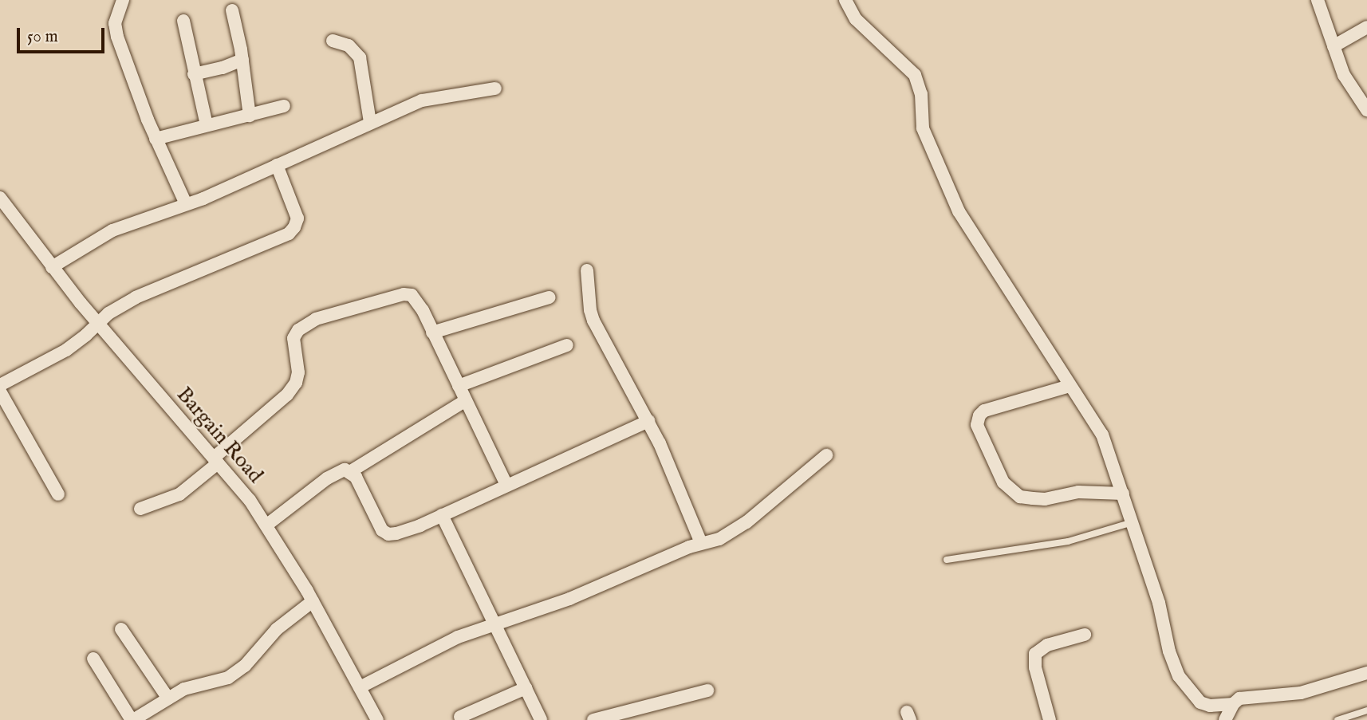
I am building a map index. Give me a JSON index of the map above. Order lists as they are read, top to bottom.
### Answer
{
  "streets": {
    "street": ["Bargain Road"]
  },
  "scale_bar": "50 m"
}
